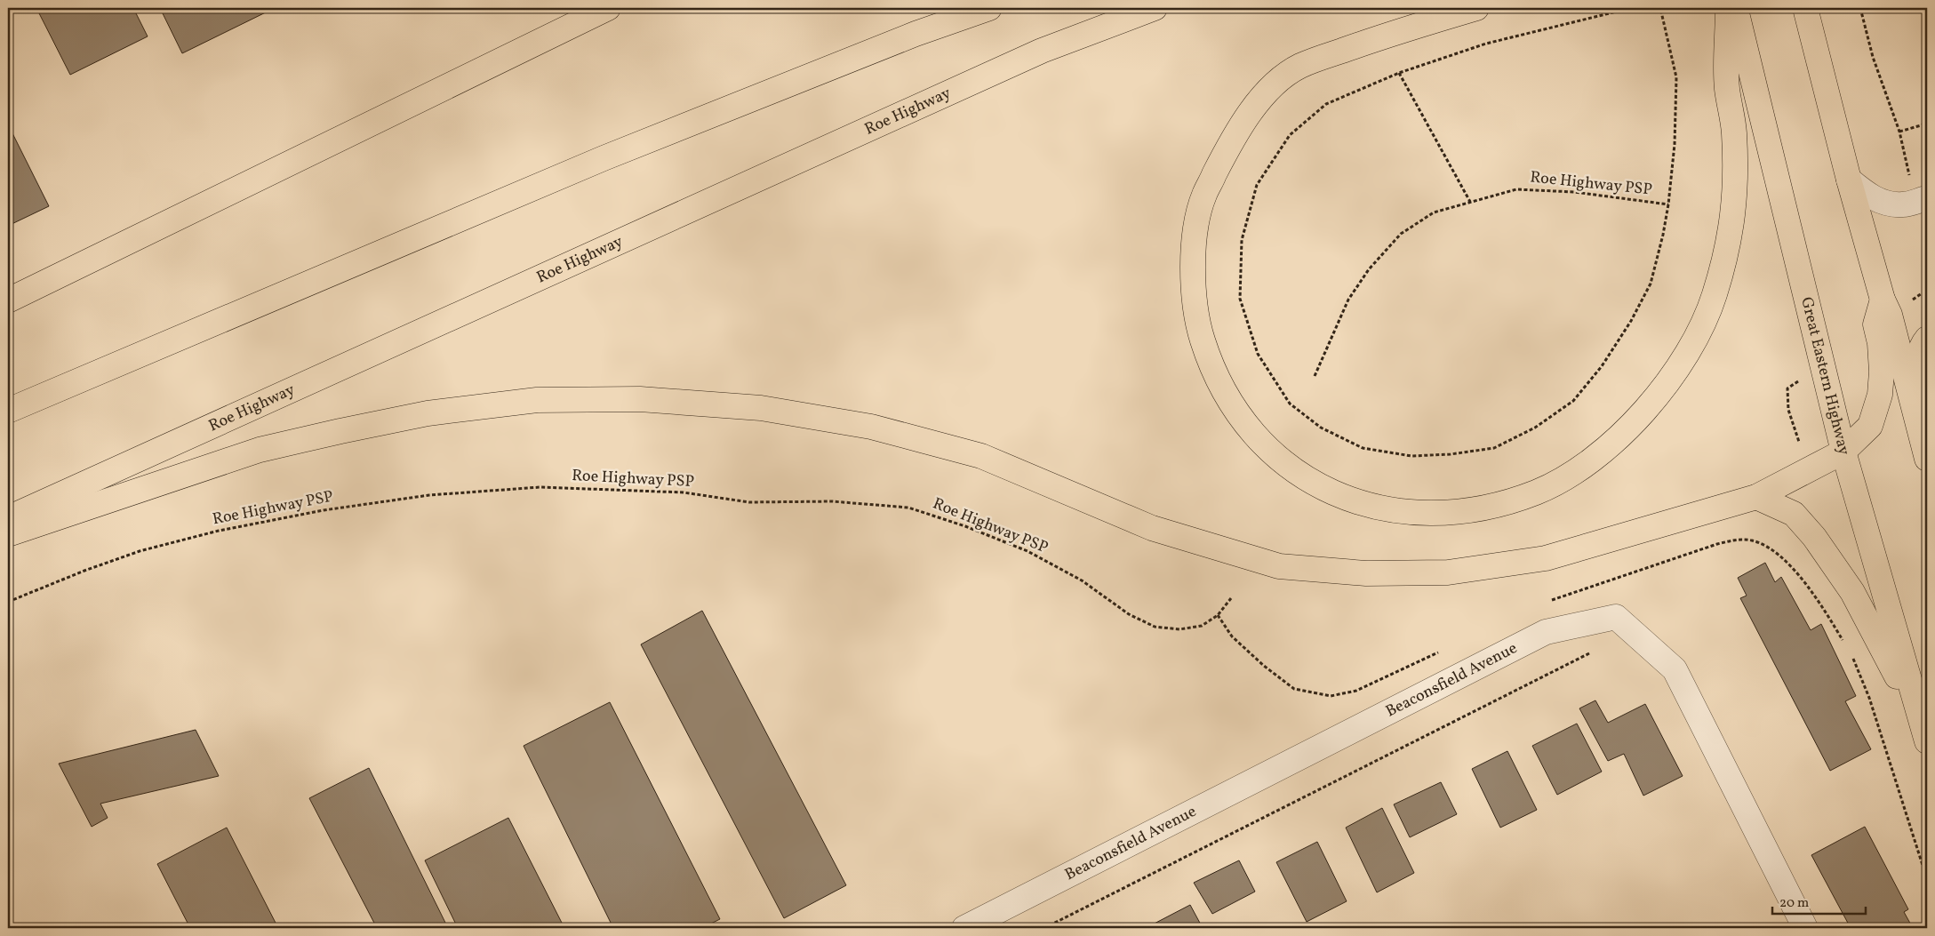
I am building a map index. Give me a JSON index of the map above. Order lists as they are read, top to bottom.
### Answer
{
  "streets": {
    "highway": ["Roe Highway", "Great Eastern Highway"],
    "street": ["Beaconsfield Avenue"],
    "path": ["Roe Highway PSP"]
  },
  "scale_bar": "20 m"
}
